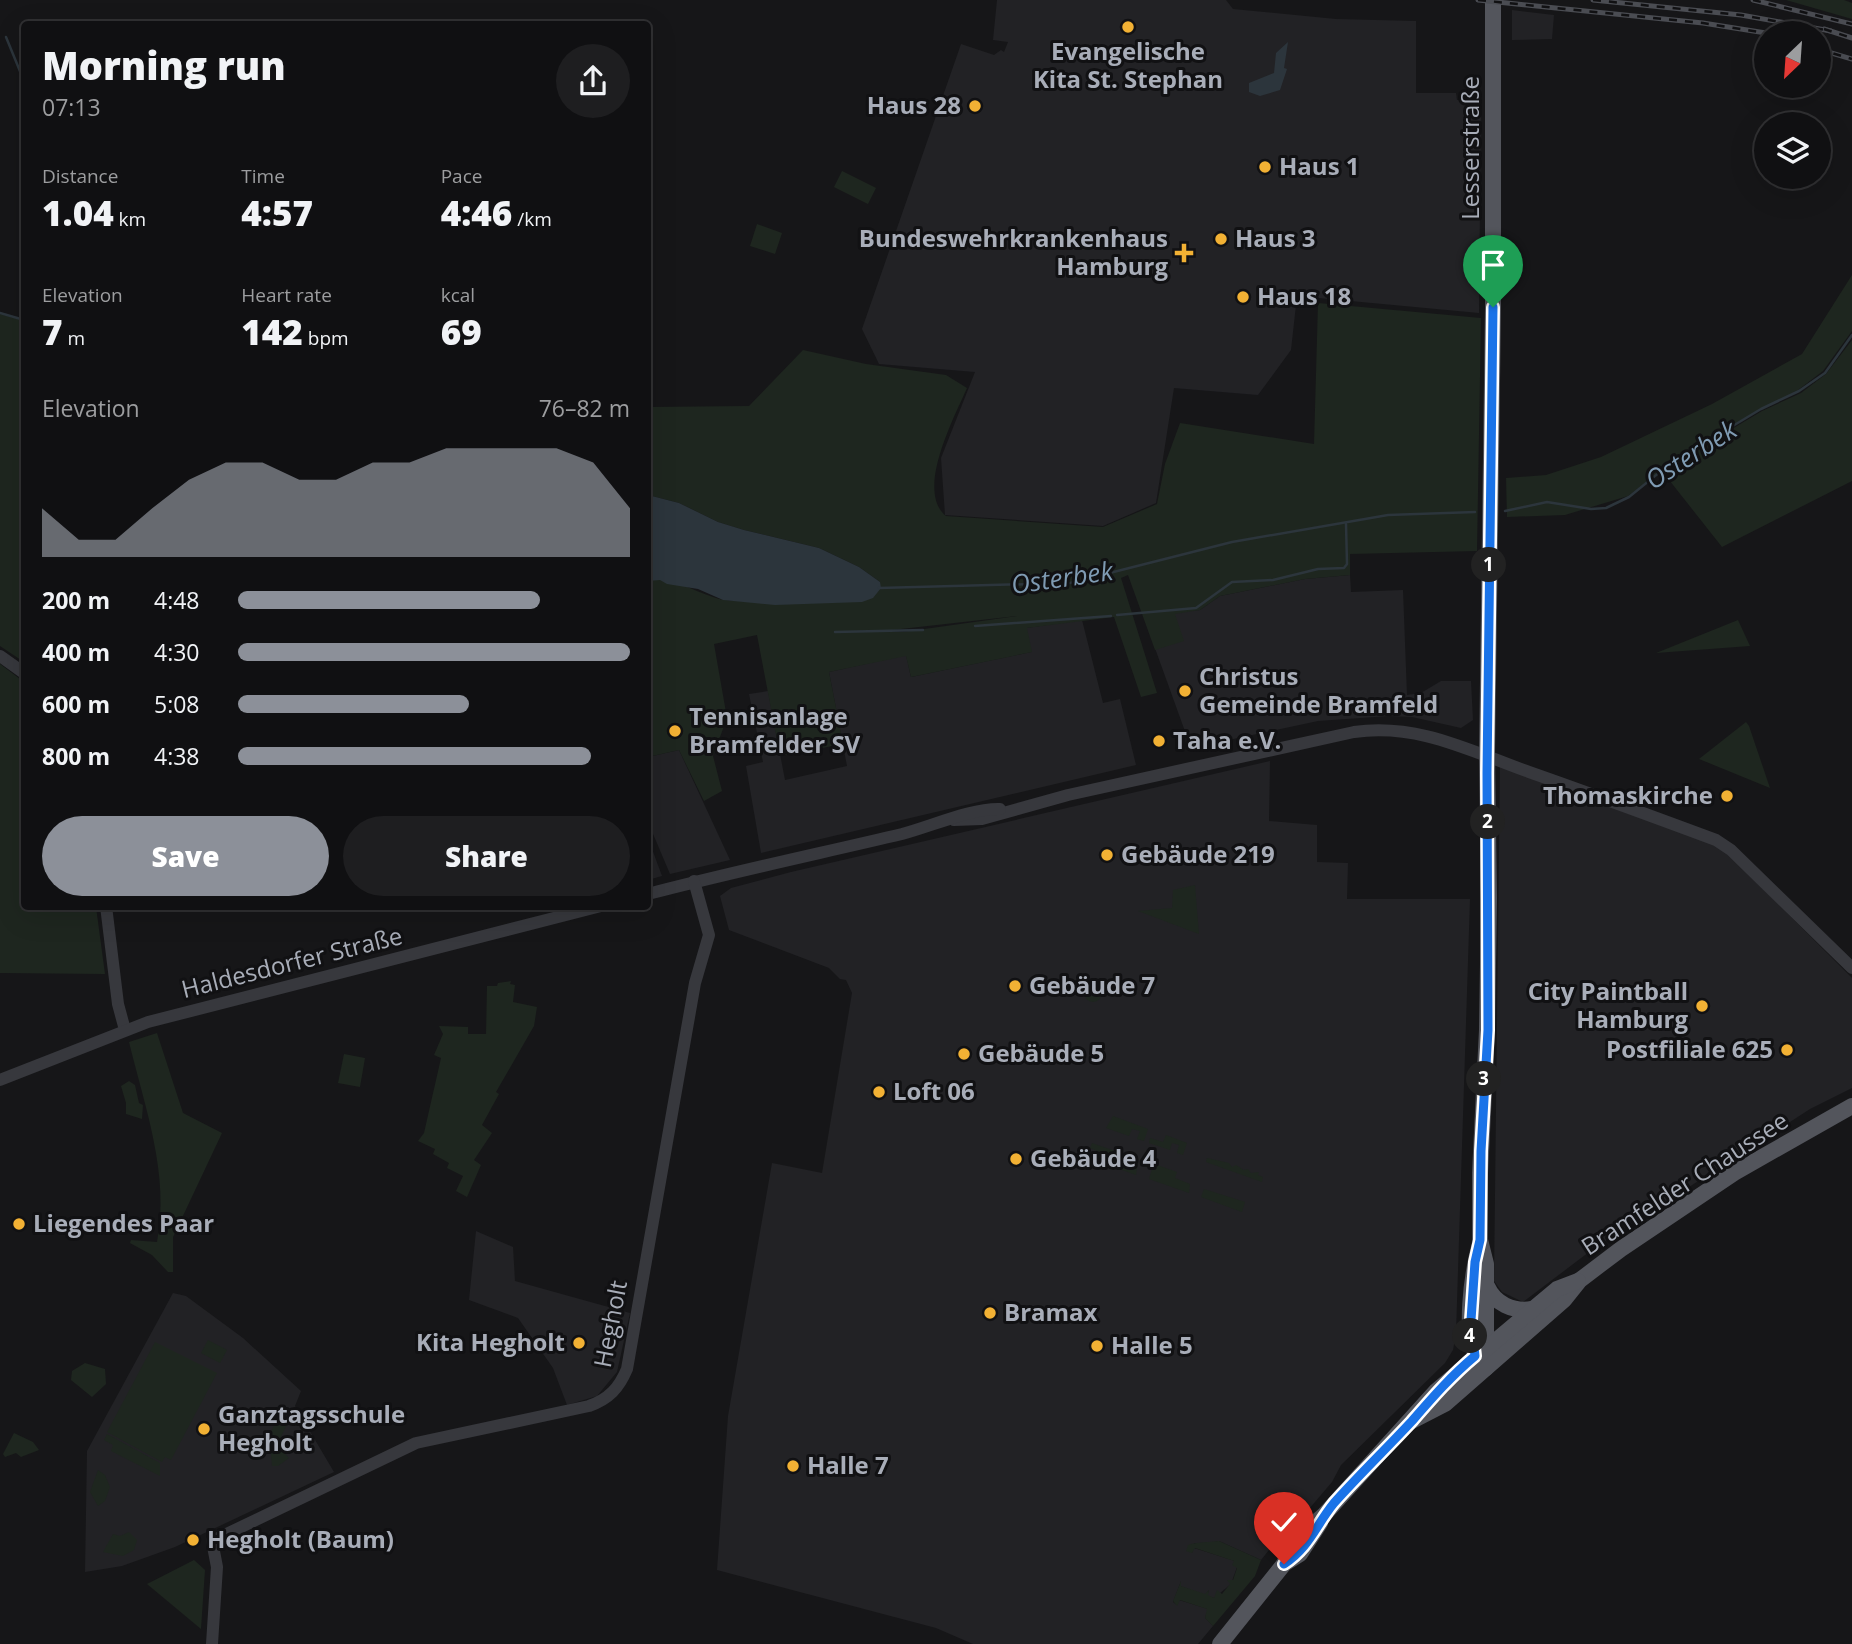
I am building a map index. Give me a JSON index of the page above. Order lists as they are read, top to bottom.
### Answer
{
  "streets": {
    "main road": ["Lesserstraße", "Bramfelder Chaussee"],
    "street": ["Haldesdorfer Straße", "Hegholt"]
  },
  "water": ["Osterbek"],
  "places": {
    "other": [
      "Evangelische Kita St. Stephan",
      "Haus 28",
      "Haus 1",
      "Haus 3",
      "Haus 18",
      "Christus Gemeinde Bramfeld",
      "Tennisanlage Bramfelder SV",
      "Taha e.V.",
      "Thomaskirche",
      "Gebäude 219",
      "Gebäude 7",
      "City Paintball Hamburg",
      "Postfiliale 625",
      "Gebäude 5",
      "Loft 06",
      "Gebäude 4",
      "Liegendes Paar",
      "Bramax",
      "Kita Hegholt",
      "Halle 5",
      "Ganztagsschule Hegholt",
      "Halle 7",
      "Hegholt (Baum)"
    ],
    "health": ["Bundeswehrkrankenhaus Hamburg"]
  },
  "north": "bottom left",
  "page": {
    "heading": ["Morning run", "07:13"],
    "stats": [
      ["Distance", "1.04 km"],
      ["Time", "4:57"],
      ["Pace", "4:46 /km"],
      ["Elevation", "7 m"],
      ["Heart rate", "142 bpm"],
      ["kcal", "69"]
    ],
    "chart": ["Elevation", "76–82 m"],
    "pins": [
      "1",
      "2",
      "3",
      "4"
    ],
    "list": [
      {
        "name": "200 m",
        "note": "4:48"
      },
      {
        "name": "400 m",
        "note": "4:30"
      },
      {
        "name": "600 m",
        "note": "5:08"
      },
      {
        "name": "800 m",
        "note": "4:38"
      }
    ],
    "buttons": ["Save", "Share"]
  }
}
